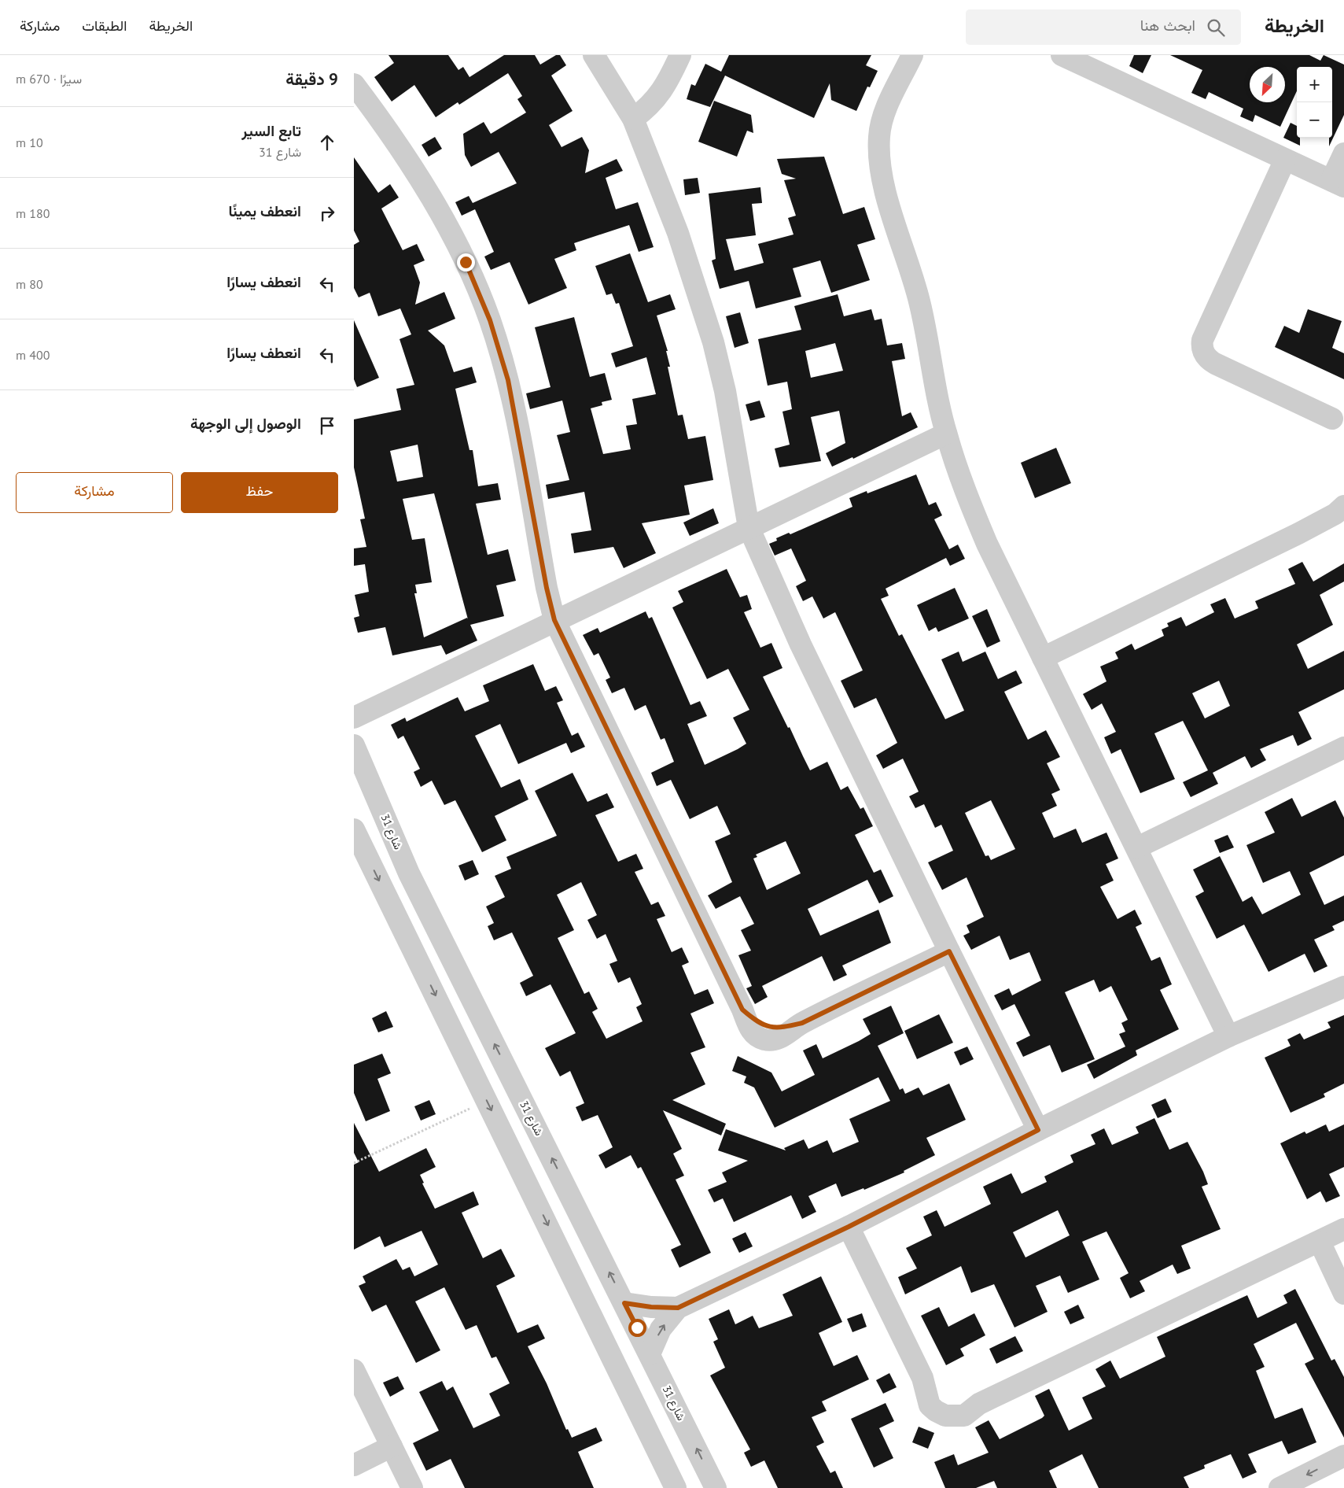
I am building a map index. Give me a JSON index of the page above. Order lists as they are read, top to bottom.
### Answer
{
  "streets": {
    "street": ["شارع 31"]
  },
  "north": "bottom left",
  "page": {
    "header": "الخريطة",
    "search": "ابحث هنا",
    "nav": ["الخريطة", "الطبقات", "مشاركة"],
    "heading": ["9 دقيقة", "سيرًا · 670 m"],
    "map_buttons": ["+", "−"],
    "list": [
      ["تابع السير", "شارع 31", "10 m"],
      ["انعطف يمينًا", "180 m"],
      ["انعطف يسارًا", "80 m"],
      ["انعطف يسارًا", "400 m"],
      "الوصول إلى الوجهة"
    ],
    "buttons": ["حفظ", "مشاركة"]
  }
}
